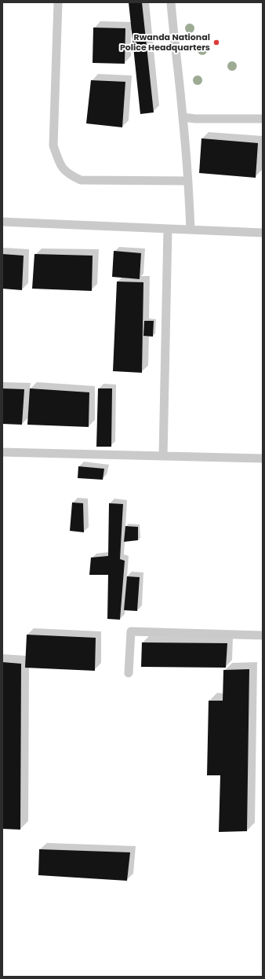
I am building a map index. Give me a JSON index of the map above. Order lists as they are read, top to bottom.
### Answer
{
  "places": ["Rwanda National Police Headquarters"]
}
